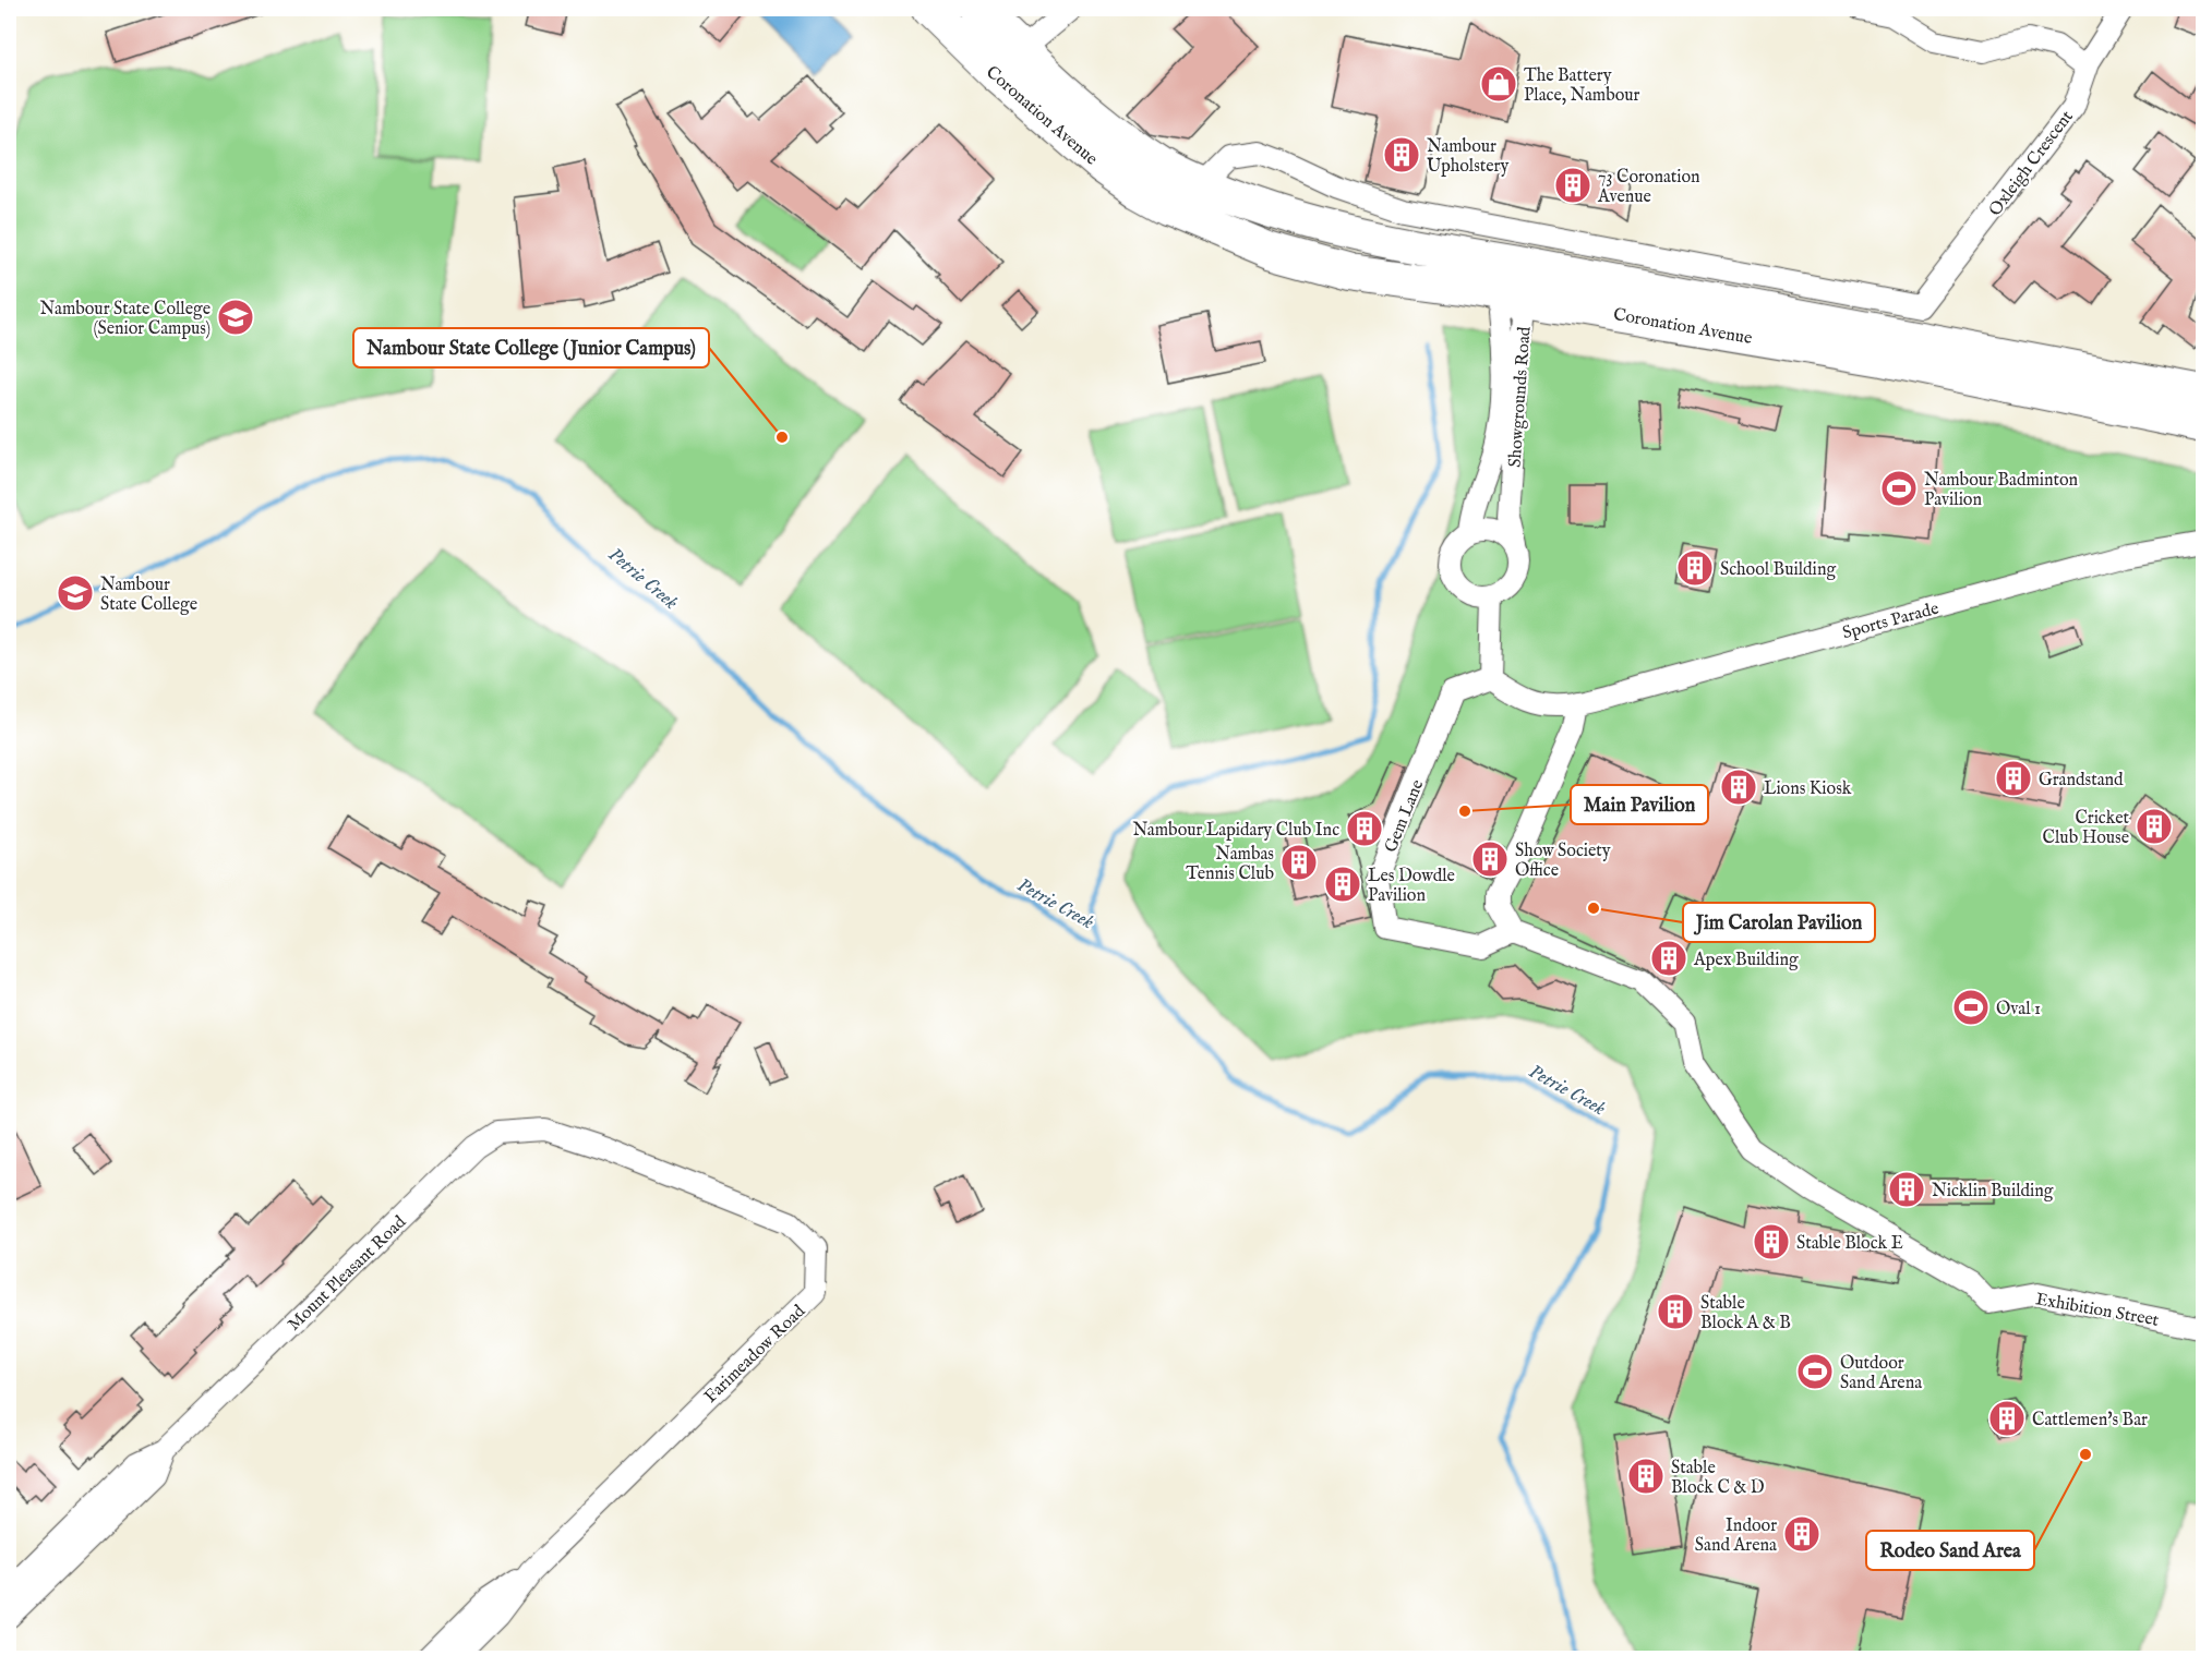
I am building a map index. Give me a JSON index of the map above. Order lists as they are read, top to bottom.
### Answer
{
  "streets": {
    "main road": ["Coronation Avenue"],
    "street": [
      "Oxleigh Crescent",
      "Showgrounds Road",
      "Sports Parade",
      "Gem Lane",
      "Mount Pleasant Road",
      "Exhibition Street",
      "Farimeadow Road"
    ]
  },
  "crossings": [
    ["Coronation Avenue", "Oxleigh Crescent"],
    ["Coronation Avenue", "Showgrounds Road"],
    ["Gem Lane", "Exhibition Street"],
    ["Mount Pleasant Road", "Farimeadow Road"]
  ],
  "water": ["Petrie Creek"],
  "places": {
    "shop": ["The Battery Place, Nambour"],
    "building": [
      "Nambour Upholstery",
      "73 Coronation Avenue",
      "School Building",
      "Grandstand",
      "Lions Kiosk",
      "Cricket Club House",
      "Nambour Lapidary Club Inc",
      "Show Society Office",
      "Nambas Tennis Club",
      "Les Dowdle Pavilion",
      "Apex Building",
      "Nicklin Building",
      "Stable Block E",
      "Stable Block A & B",
      "Cattlemen's Bar",
      "Stable Block C & D",
      "Indoor Sand Arena"
    ],
    "school or university": ["Nambour State College (Senior Campus)", "Nambour State College"],
    "other": [
      "Nambour State College (Junior Campus)",
      "Main Pavilion",
      "Jim Carolan Pavilion",
      "Rodeo Sand Area"
    ],
    "sports": ["Nambour Badminton Pavilion", "Oval 1", "Outdoor Sand Arena"]
  }
}
